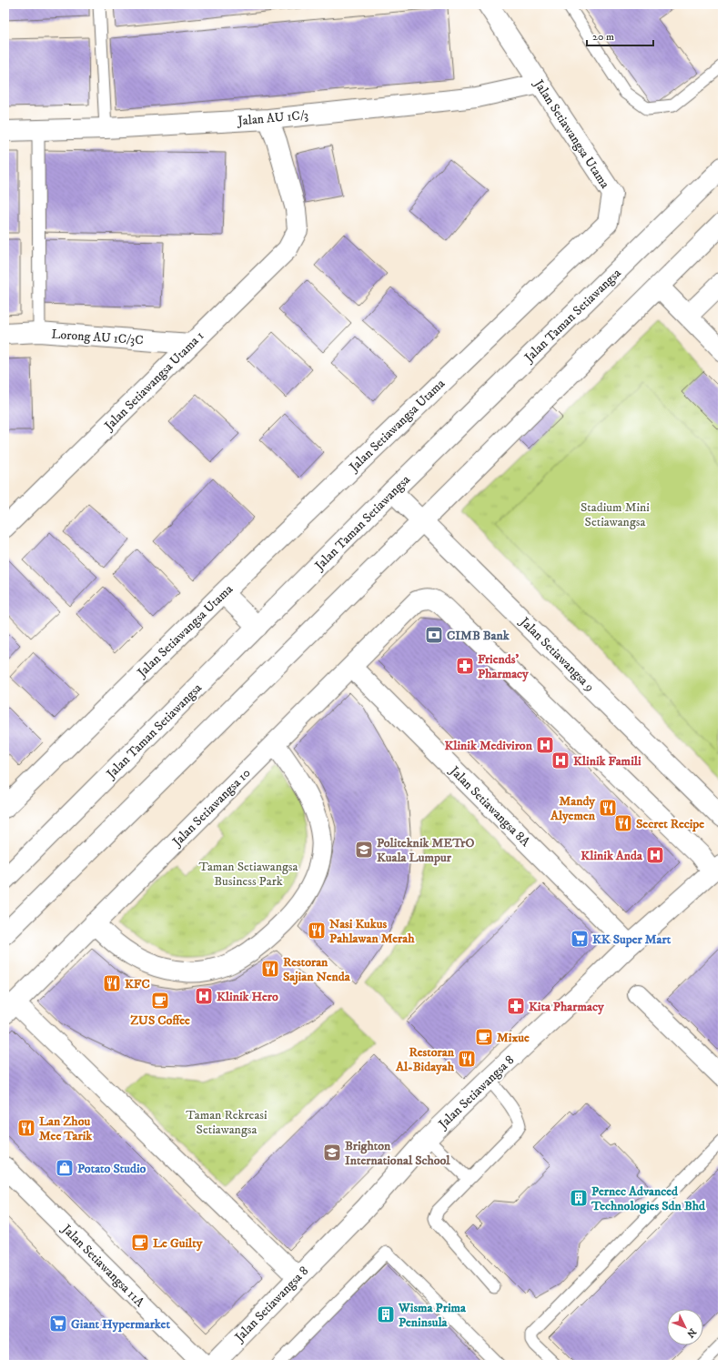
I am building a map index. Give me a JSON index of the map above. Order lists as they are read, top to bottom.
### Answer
{
  "streets": {
    "street": [
      "Jalan AU 1C/3",
      "Jalan Setiawangsa Utama",
      "Jalan Taman Setiawangsa",
      "Lorong AU 1C/3C",
      "Jalan Setiawangsa Utama 1",
      "Jalan Setiawangsa 9",
      "Jalan Setiawangsa 8A",
      "Jalan Setiawangsa 10",
      "Jalan Setiawangsa 8",
      "Jalan Setiawangsa 11A"
    ]
  },
  "crossings": [
    ["Jalan AU 1C/3", "Jalan Setiawangsa Utama"],
    ["Jalan AU 1C/3", "Jalan Setiawangsa Utama 1"],
    ["Jalan Taman Setiawangsa", "Jalan Setiawangsa 9"],
    ["Lorong AU 1C/3C", "Jalan Setiawangsa Utama 1"],
    ["Jalan Setiawangsa 8A", "Jalan Setiawangsa 10"],
    ["Jalan Setiawangsa 8A", "Jalan Setiawangsa 8"],
    ["Jalan Setiawangsa 10", "Jalan Setiawangsa 8"]
  ],
  "parks": ["Stadium Mini Setiawangsa", "Taman Setiawangsa Business Park", "Taman Rekreasi Setiawangsa"],
  "places": {
    "bank": ["CIMB Bank"],
    "pharmacy": ["Friends' Pharmacy", "Kita Pharmacy"],
    "hospital": [
      "Klinik Mediviron",
      "Klinik Famili",
      "Klinik Anda",
      "Klinik Hero"
    ],
    "restaurant": [
      "Mandy Alyemen",
      "Secret Recipe",
      "Nasi Kukus Pahlawan Merah",
      "Restoran Sajian Nenda",
      "KFC",
      "Restoran Al-Bidayah",
      "Lan Zhou Mee Tarik"
    ],
    "school or university": ["Politeknik METrO Kuala Lumpur", "Brighton International School"],
    "supermarket": ["KK Super Mart", "Giant Hypermarket"],
    "cafe": ["ZUS Coffee", "Mixue", "Le Guilty"],
    "shop": ["Potato Studio"],
    "building": ["Pernec Advanced Technologies Sdn Bhd", "Wisma Prima Peninsula"]
  },
  "scale_bar": "20 m",
  "north": "bottom right"
}
